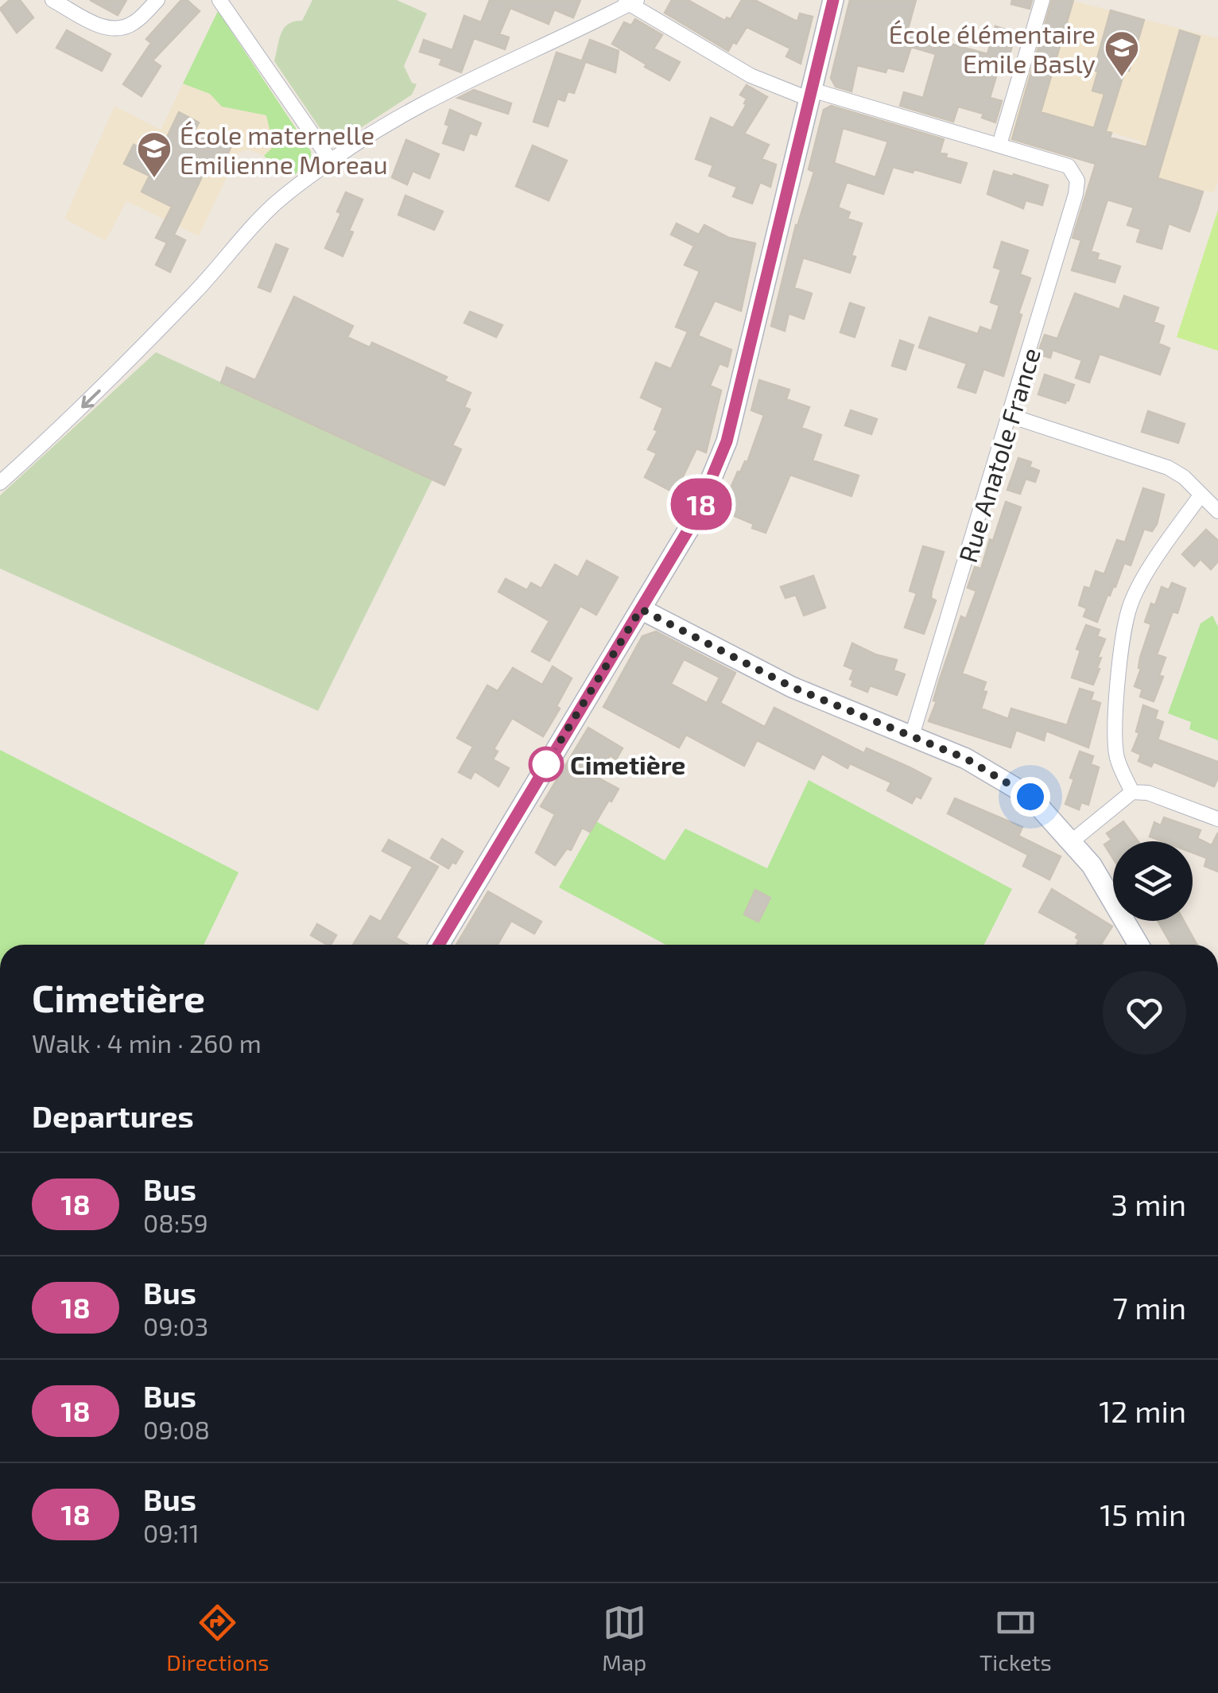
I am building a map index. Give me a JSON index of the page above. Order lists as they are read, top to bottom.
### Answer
{
  "streets": {
    "street": ["Rue Anatole France"]
  },
  "places": {
    "school or university": ["École élémentaire Emile Basly", "École maternelle Emilienne Moreau"],
    "other": ["Cimetière"]
  },
  "lines": ["bus line 18"],
  "page": {
    "on_map": "18",
    "heading": [
      ["Cimetière", "Walk · 4 min · 260 m"],
      "Departures"
    ],
    "list": [
      {
        "mark": "18",
        "name": "Bus",
        "note": "08:59",
        "value": "3 min"
      },
      {
        "mark": "18",
        "name": "Bus",
        "note": "09:03",
        "value": "7 min"
      },
      {
        "mark": "18",
        "name": "Bus",
        "note": "09:08",
        "value": "12 min"
      },
      {
        "mark": "18",
        "name": "Bus",
        "note": "09:11",
        "value": "15 min"
      }
    ],
    "tabs": ["Directions", "Map", "Tickets"]
  }
}
